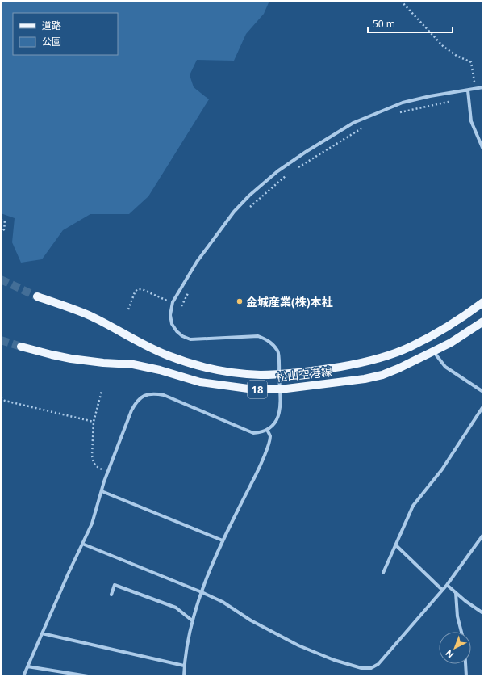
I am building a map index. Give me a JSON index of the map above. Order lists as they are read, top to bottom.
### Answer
{
  "streets": {
    "main road": ["松山空港線", "18"]
  },
  "places": ["金城産業(株)本社"],
  "legend": ["道路", "公園"],
  "scale_bar": "50 m",
  "north": "bottom left"
}
